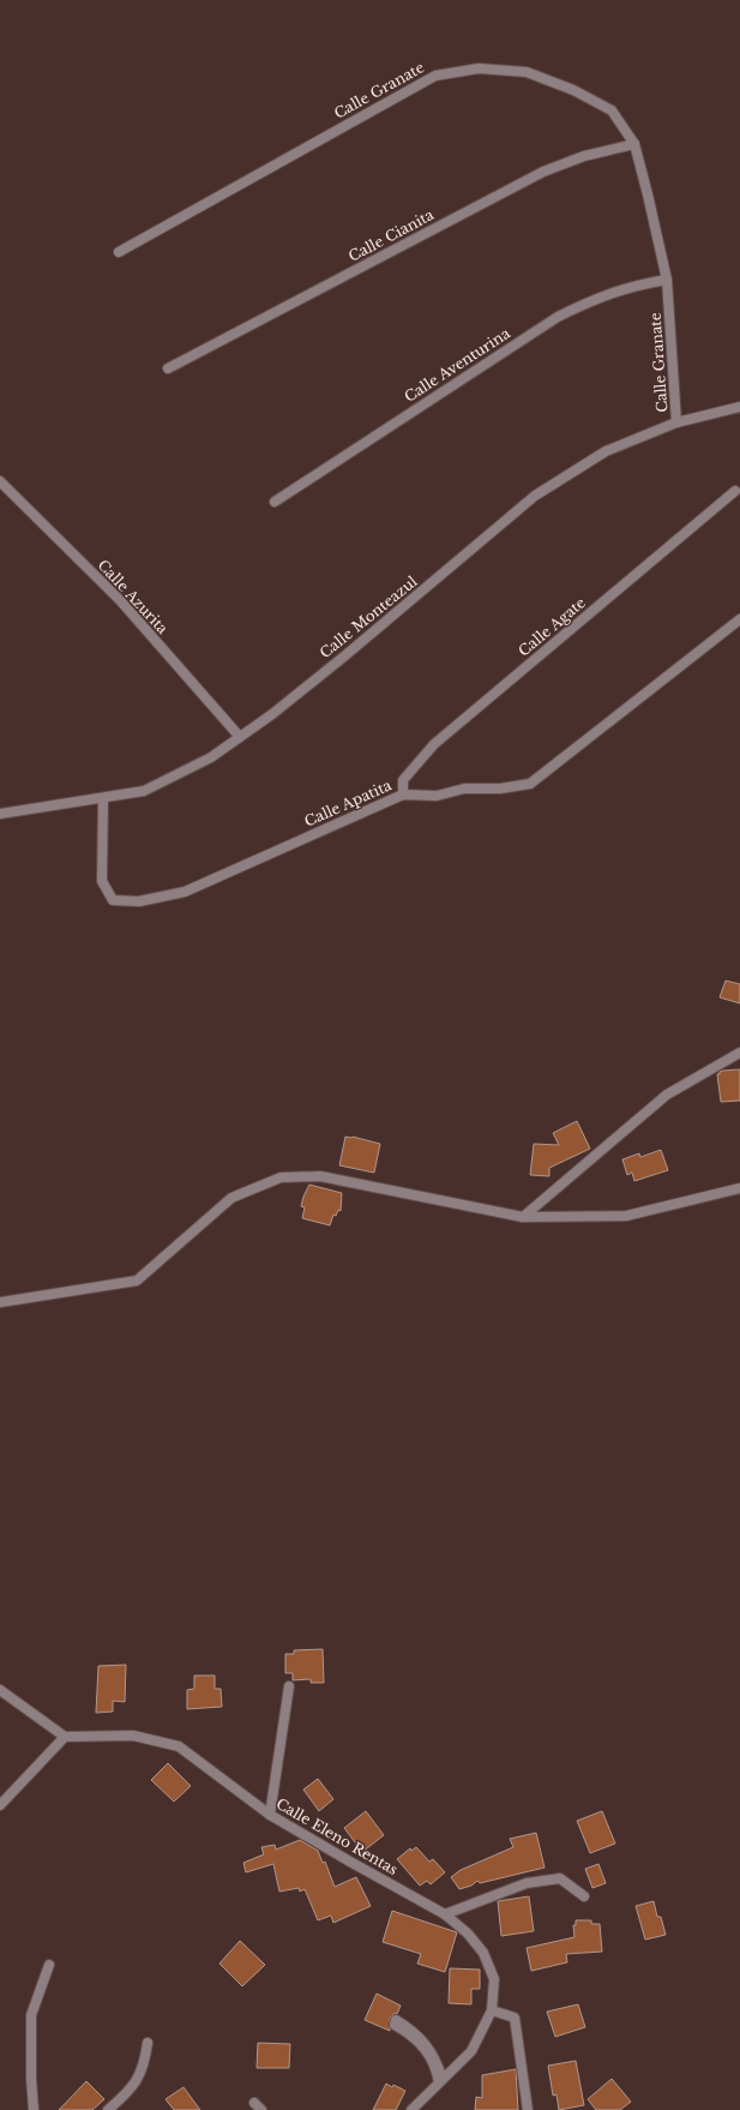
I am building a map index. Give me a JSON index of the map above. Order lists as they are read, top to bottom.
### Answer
{
  "streets": {
    "street": [
      "Calle Granate",
      "Calle Cianita",
      "Calle Aventurina",
      "Calle Azurita",
      "Calle Monteazul",
      "Calle Agate",
      "Calle Apatita",
      "Calle Eleno Rentas"
    ]
  },
  "crossings": [
    ["Calle Granate", "Calle Cianita"],
    ["Calle Granate", "Calle Aventurina"],
    ["Calle Granate", "Calle Monteazul"],
    ["Calle Azurita", "Calle Monteazul"],
    ["Calle Monteazul", "Calle Apatita"],
    ["Calle Agate", "Calle Apatita"]
  ]
}
